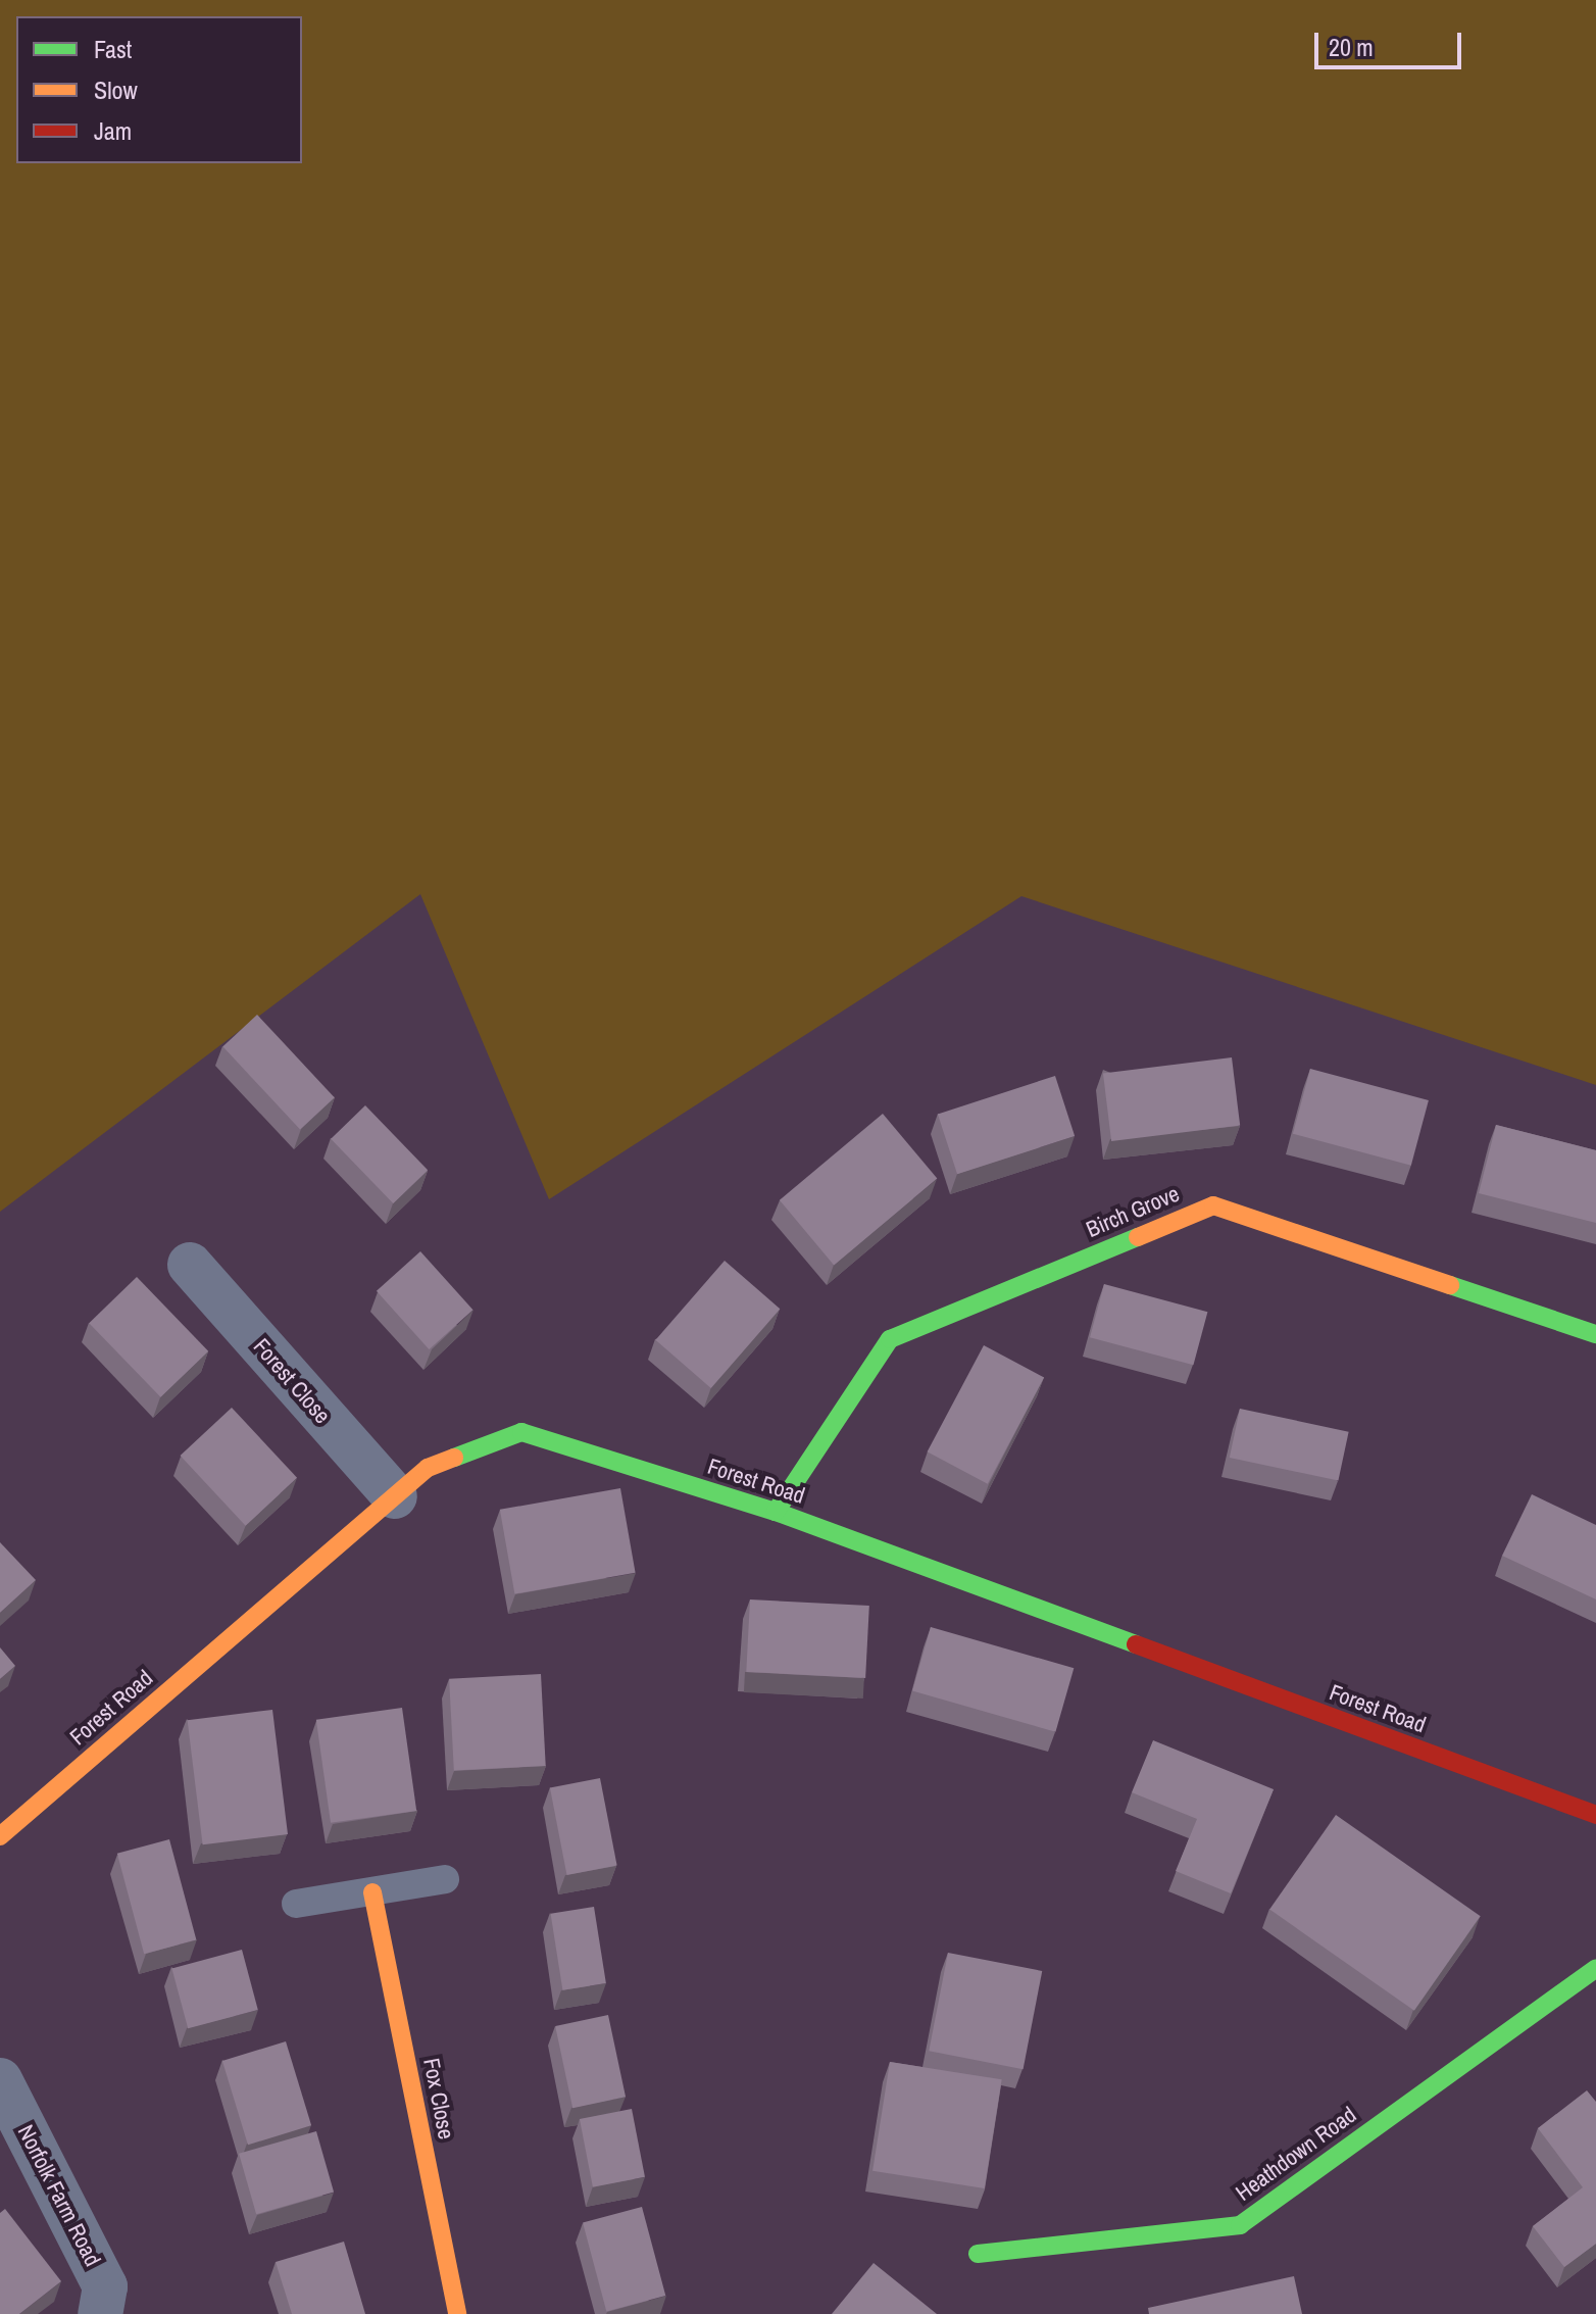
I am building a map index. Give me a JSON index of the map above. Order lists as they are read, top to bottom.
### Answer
{
  "streets": {
    "street": [
      "Birch Grove",
      "Forest Close",
      "Forest Road",
      "Fox Close",
      "Heathdown Road",
      "Norfolk Farm Road"
    ]
  },
  "crossings": [
    ["Birch Grove", "Forest Road"],
    ["Forest Close", "Forest Road"]
  ],
  "legend": ["Fast", "Slow", "Jam"],
  "scale_bar": "20 m"
}
